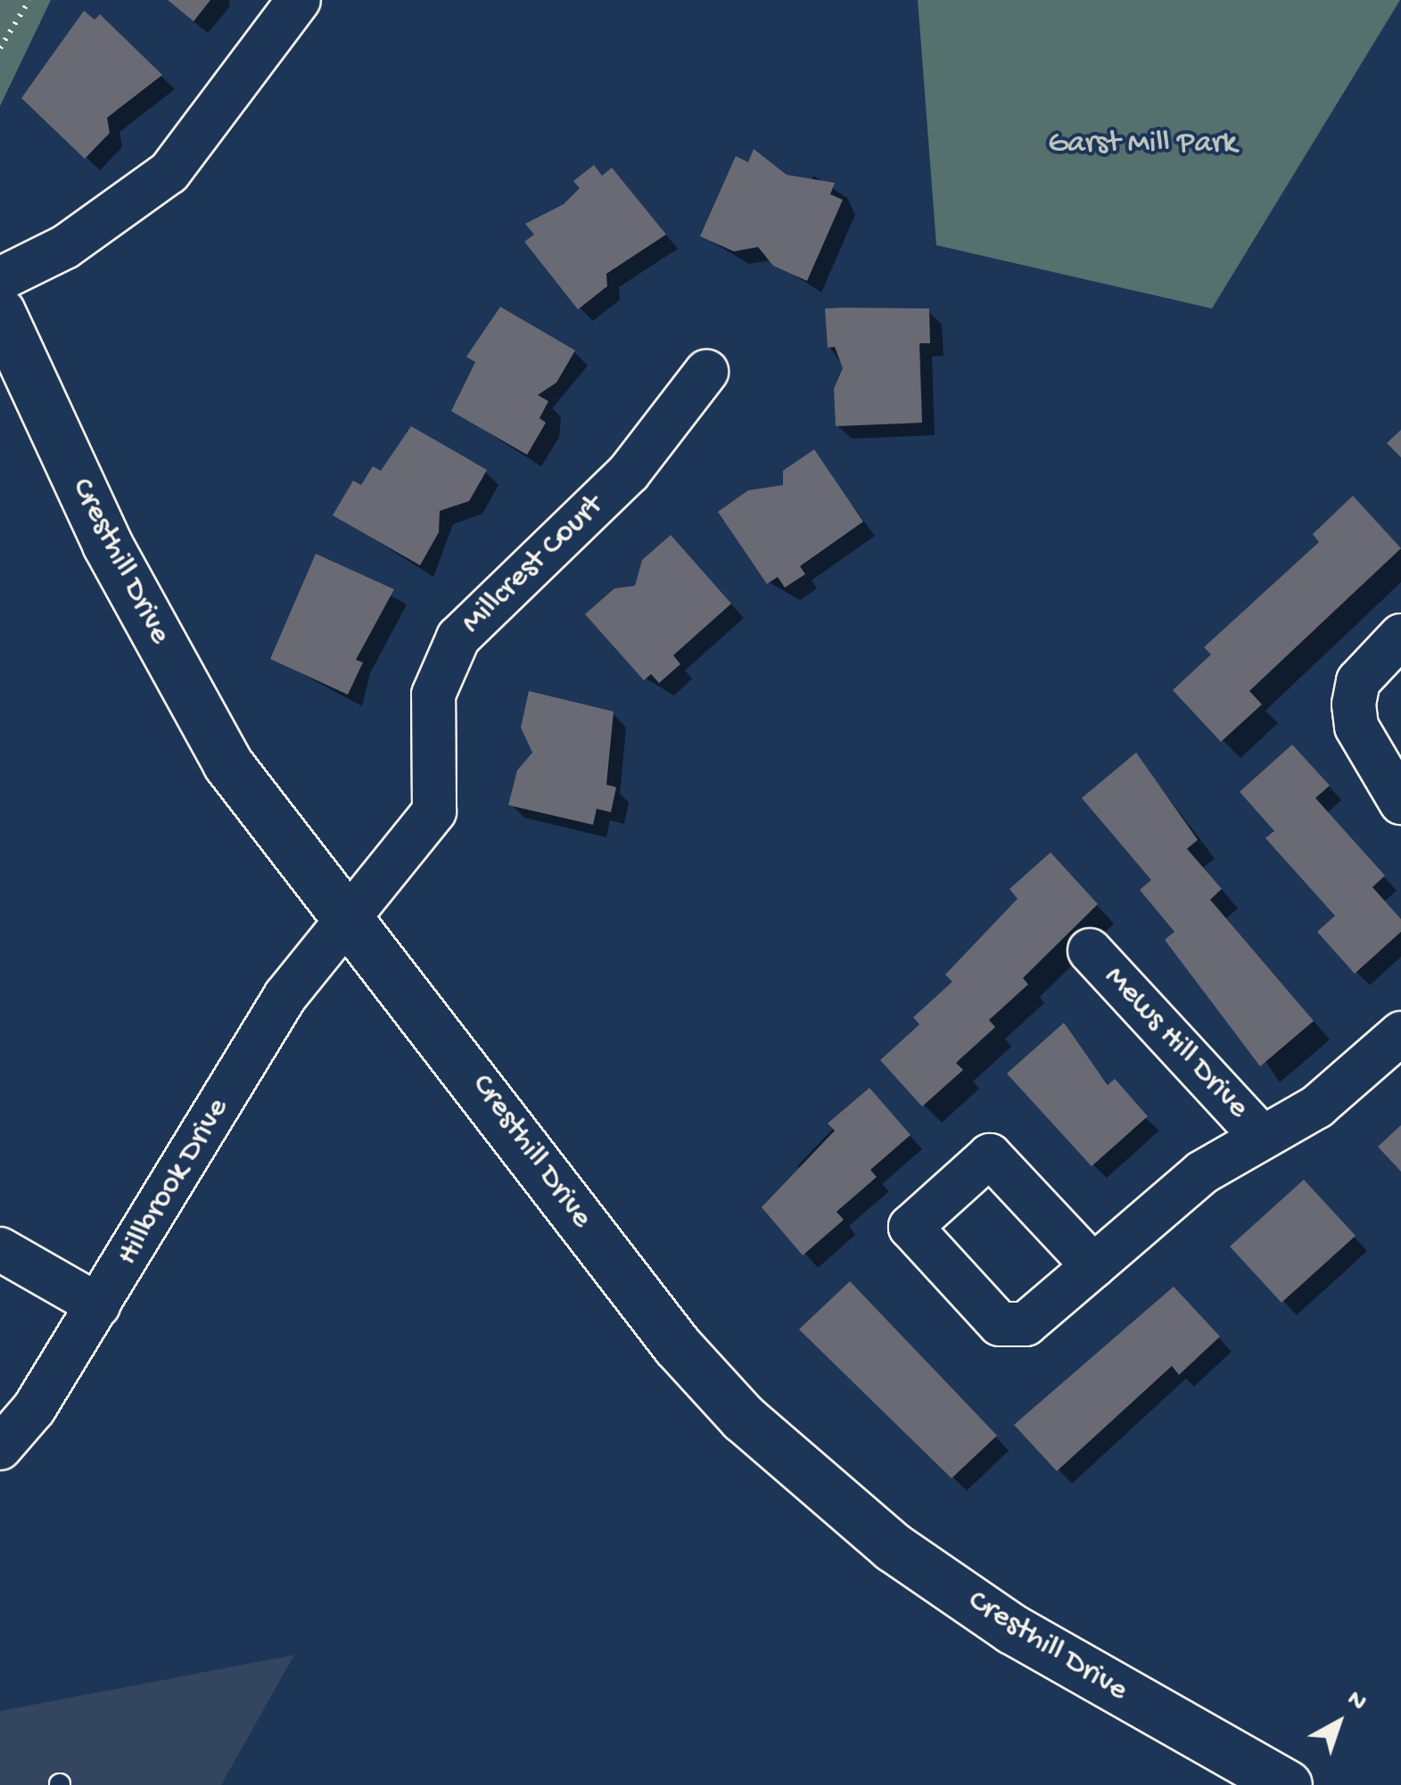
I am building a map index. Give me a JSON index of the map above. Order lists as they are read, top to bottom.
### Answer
{
  "streets": {
    "street": [
      "Cresthill Drive",
      "Millcrest Court",
      "Mews Hill Drive",
      "Hillbrook Drive"
    ]
  },
  "crossings": [
    ["Cresthill Drive", "Millcrest Court"],
    ["Cresthill Drive", "Hillbrook Drive"],
    ["Millcrest Court", "Hillbrook Drive"]
  ],
  "parks": ["Garst Mill Park"],
  "north": "top right"
}
